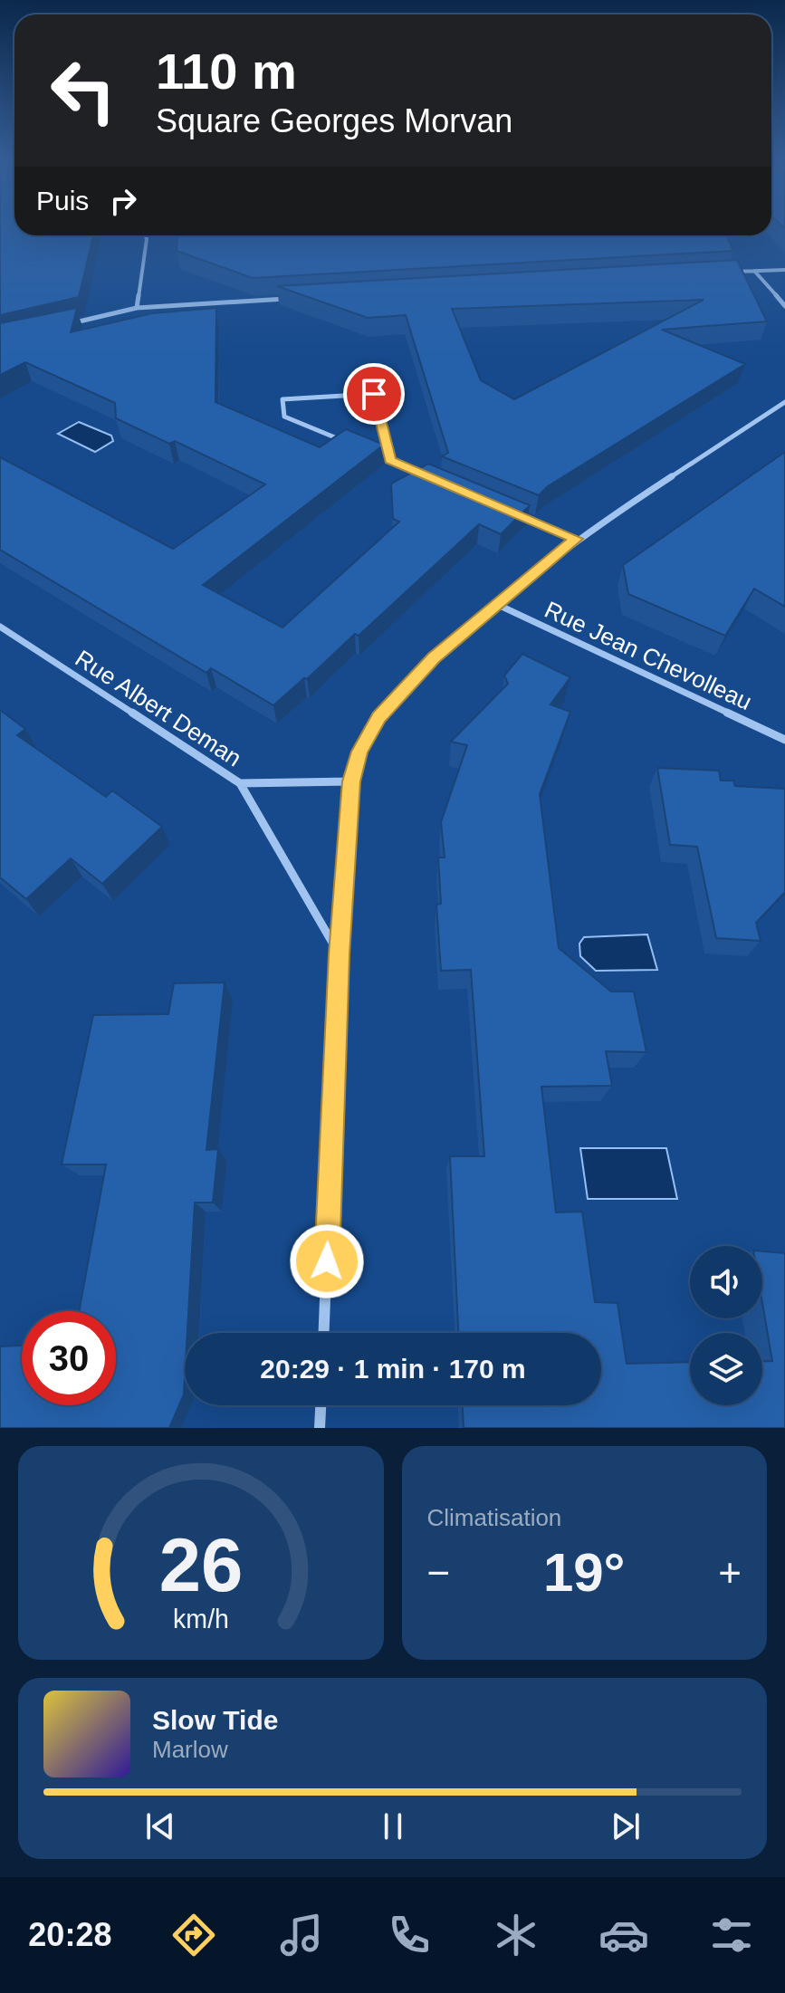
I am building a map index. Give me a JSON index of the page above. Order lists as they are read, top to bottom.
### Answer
{
  "streets": {
    "street": ["Rue Jean Chevolleau", "Rue Albert Deman"]
  },
  "page": {
    "turn": ["110 m", "Square Georges Morvan"],
    "then": "Puis",
    "limit": "30",
    "trip": "20:29 · 1 min · 170 m",
    "tile": "Climatisation",
    "heat": ["−", "19°", "+"],
    "song": ["Slow Tide", "Marlow"],
    "tabs": "20:28",
    "gauge": ["26", "km/h"]
  }
}
